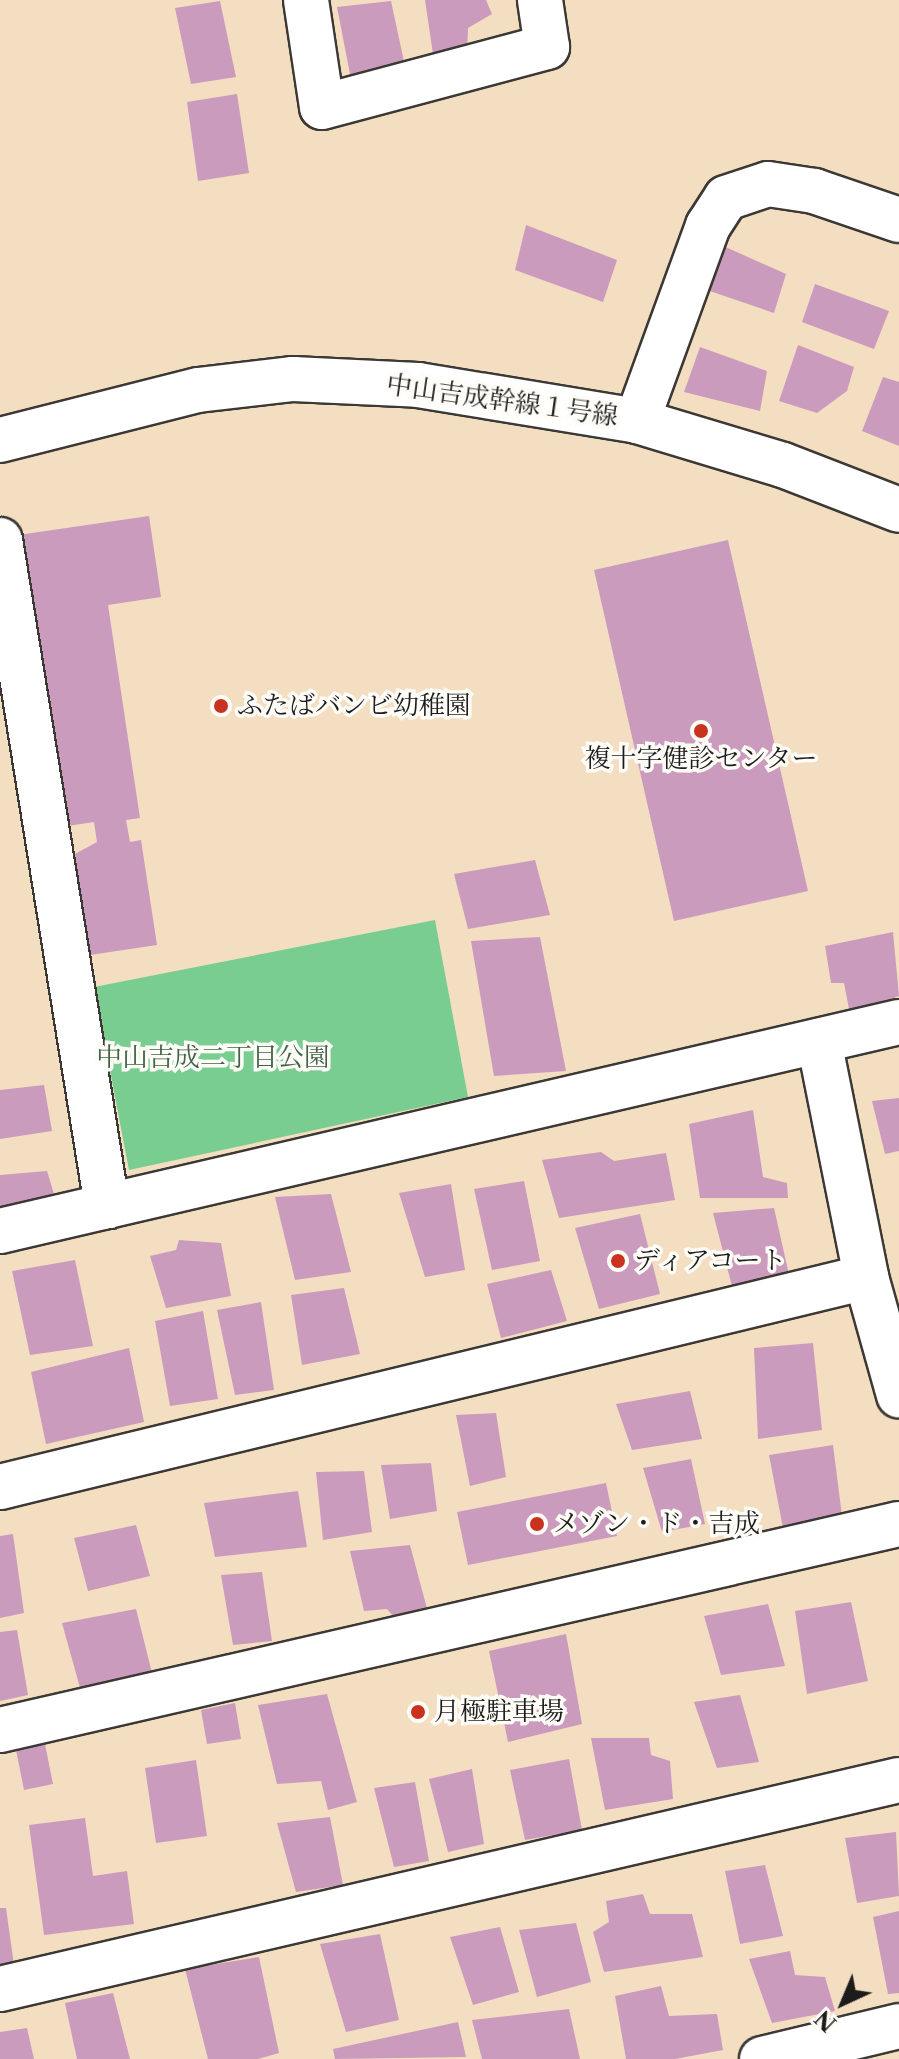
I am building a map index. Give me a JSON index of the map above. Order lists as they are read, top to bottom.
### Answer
{
  "streets": {
    "street": ["中山吉成幹線１号線"]
  },
  "parks": ["中山吉成二丁目公園"],
  "places": [
    "ふたばバンビ幼稚園",
    "複十字健診センター",
    "ディアコート",
    "メゾン・ド・吉成",
    "月極駐車場"
  ],
  "north": "bottom left"
}
